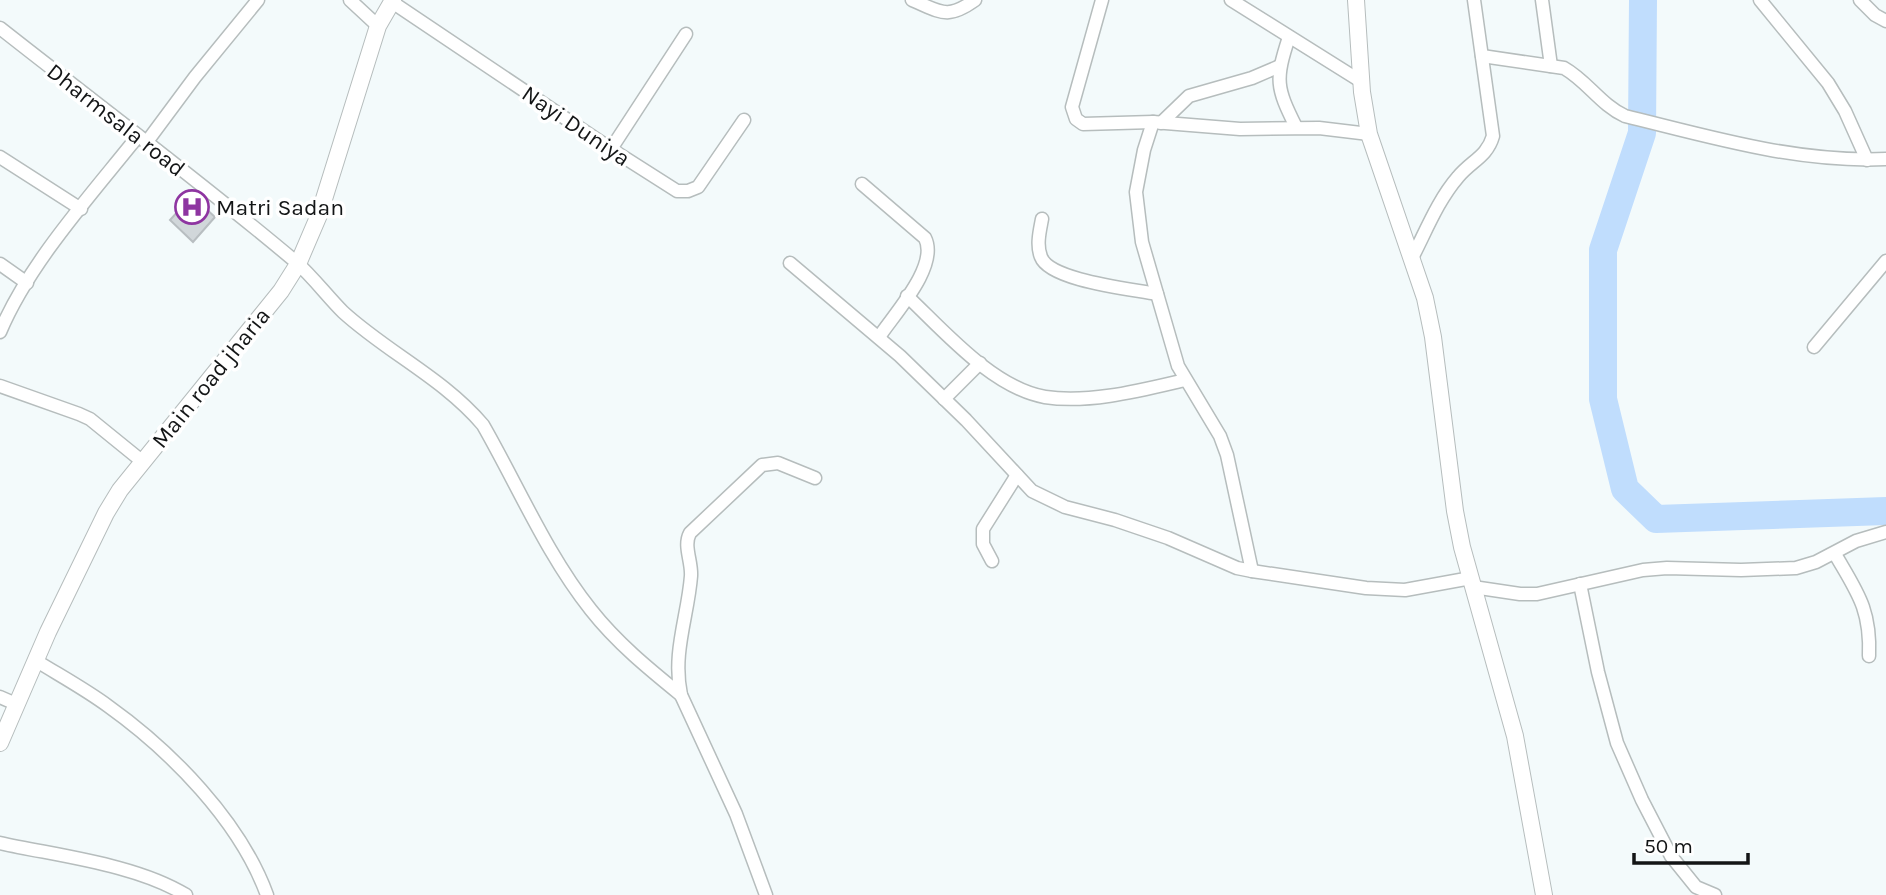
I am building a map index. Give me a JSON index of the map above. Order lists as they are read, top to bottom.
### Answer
{
  "streets": {
    "street": ["Dharmsala road", "Nayi Duniya", "Main road jharia"]
  },
  "crossings": [
    ["Dharmsala road", "Main road jharia"],
    ["Nayi Duniya", "Main road jharia"]
  ],
  "places": {
    "hospital": ["Matri Sadan"]
  },
  "scale_bar": "50 m"
}
